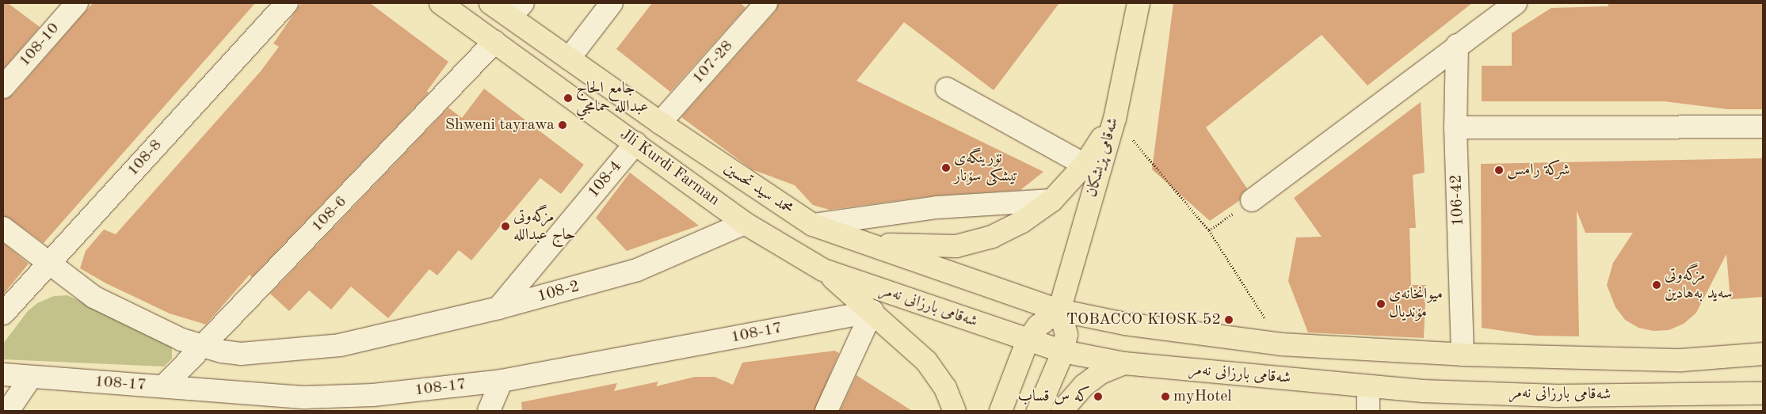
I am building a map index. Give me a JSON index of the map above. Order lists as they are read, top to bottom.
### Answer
{
  "streets": {
    "main road": [
      "شەقامی پزیشکان",
      "Jli Kurdi Farman",
      "محمد سید تحسین",
      "شەقامی بارزانی نەمر"
    ],
    "street": [
      "108-10",
      "107-28",
      "108-8",
      "108-4",
      "106-42",
      "108-6",
      "108-2",
      "108-17"
    ]
  },
  "crossings": [
    ["107-28", "محمد سید تحسین"],
    ["شەقامی پزیشکان", "محمد سید تحسین"],
    ["108-8", "108-2"],
    ["Jli Kurdi Farman", "108-4"],
    ["Jli Kurdi Farman", "108-6"],
    ["Jli Kurdi Farman", "108-2"],
    ["Jli Kurdi Farman", "شەقامی بارزانی نەمر"],
    ["108-4", "108-2"],
    ["108-6", "108-2"],
    ["108-6", "108-17"],
    ["108-2", "شەقامی بارزانی نەمر"]
  ],
  "places": [
    "جامع الحاج عبدالله حمامجي",
    "Shweni tayrawa",
    "نۆرینگەی تیشکی سۆنار",
    "شركة رامس",
    "مزگەوتی حاج عبدالله",
    "مزگەوتی سەید بەهادین",
    "میوانخانەی مۆندیال",
    "TOBACCO KIOSK 52",
    "كه س قساب",
    "myHotel"
  ]
}
